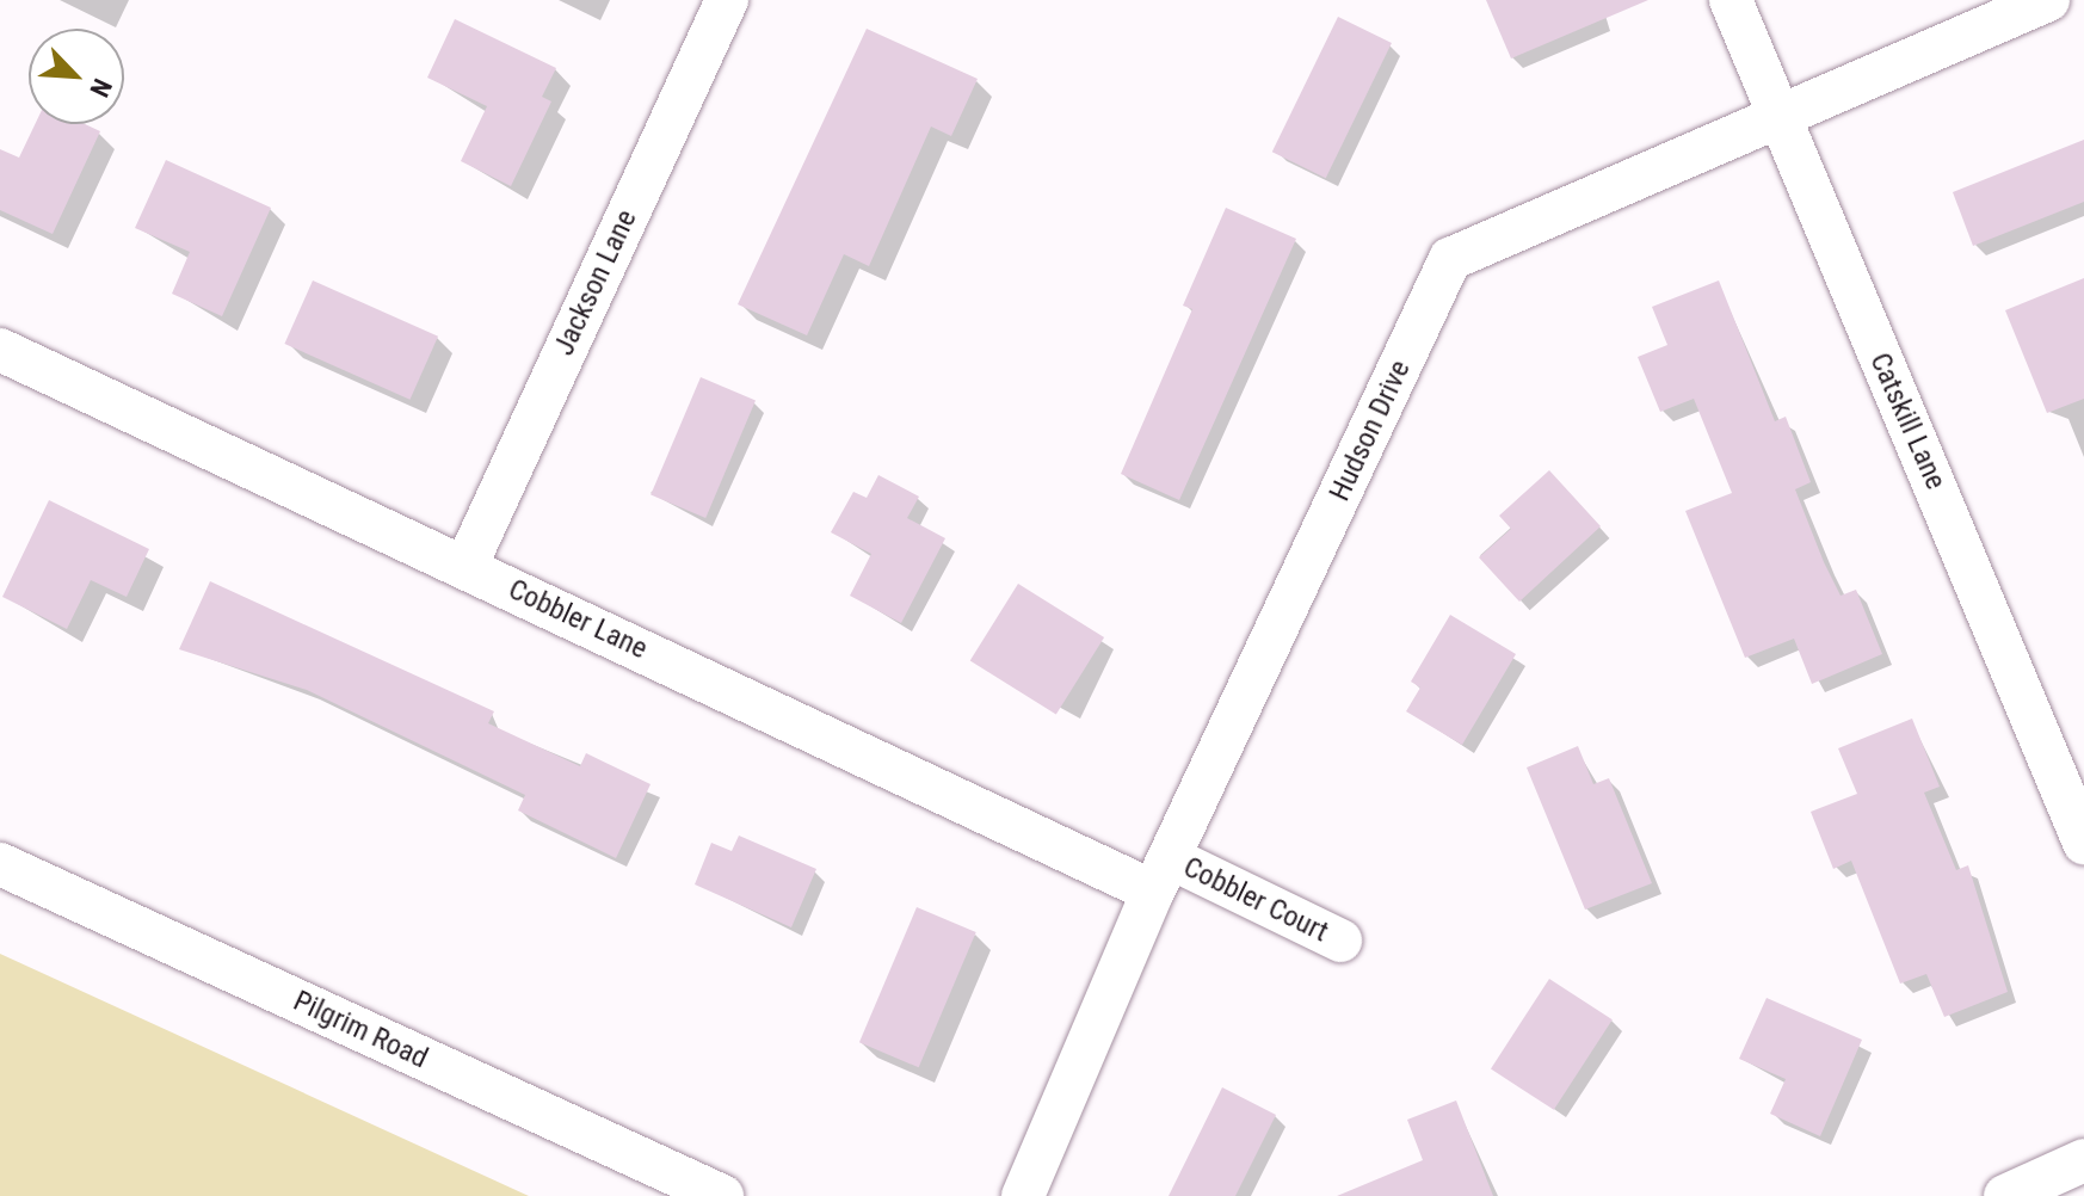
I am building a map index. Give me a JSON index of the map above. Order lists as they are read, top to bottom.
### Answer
{
  "streets": {
    "street": [
      "Jackson Lane",
      "Catskill Lane",
      "Hudson Drive",
      "Cobbler Lane",
      "Cobbler Court",
      "Pilgrim Road"
    ]
  },
  "crossings": [
    ["Jackson Lane", "Cobbler Lane"],
    ["Catskill Lane", "Hudson Drive"],
    ["Hudson Drive", "Cobbler Lane"],
    ["Hudson Drive", "Cobbler Court"],
    ["Cobbler Lane", "Cobbler Court"]
  ],
  "north": "bottom right"
}
